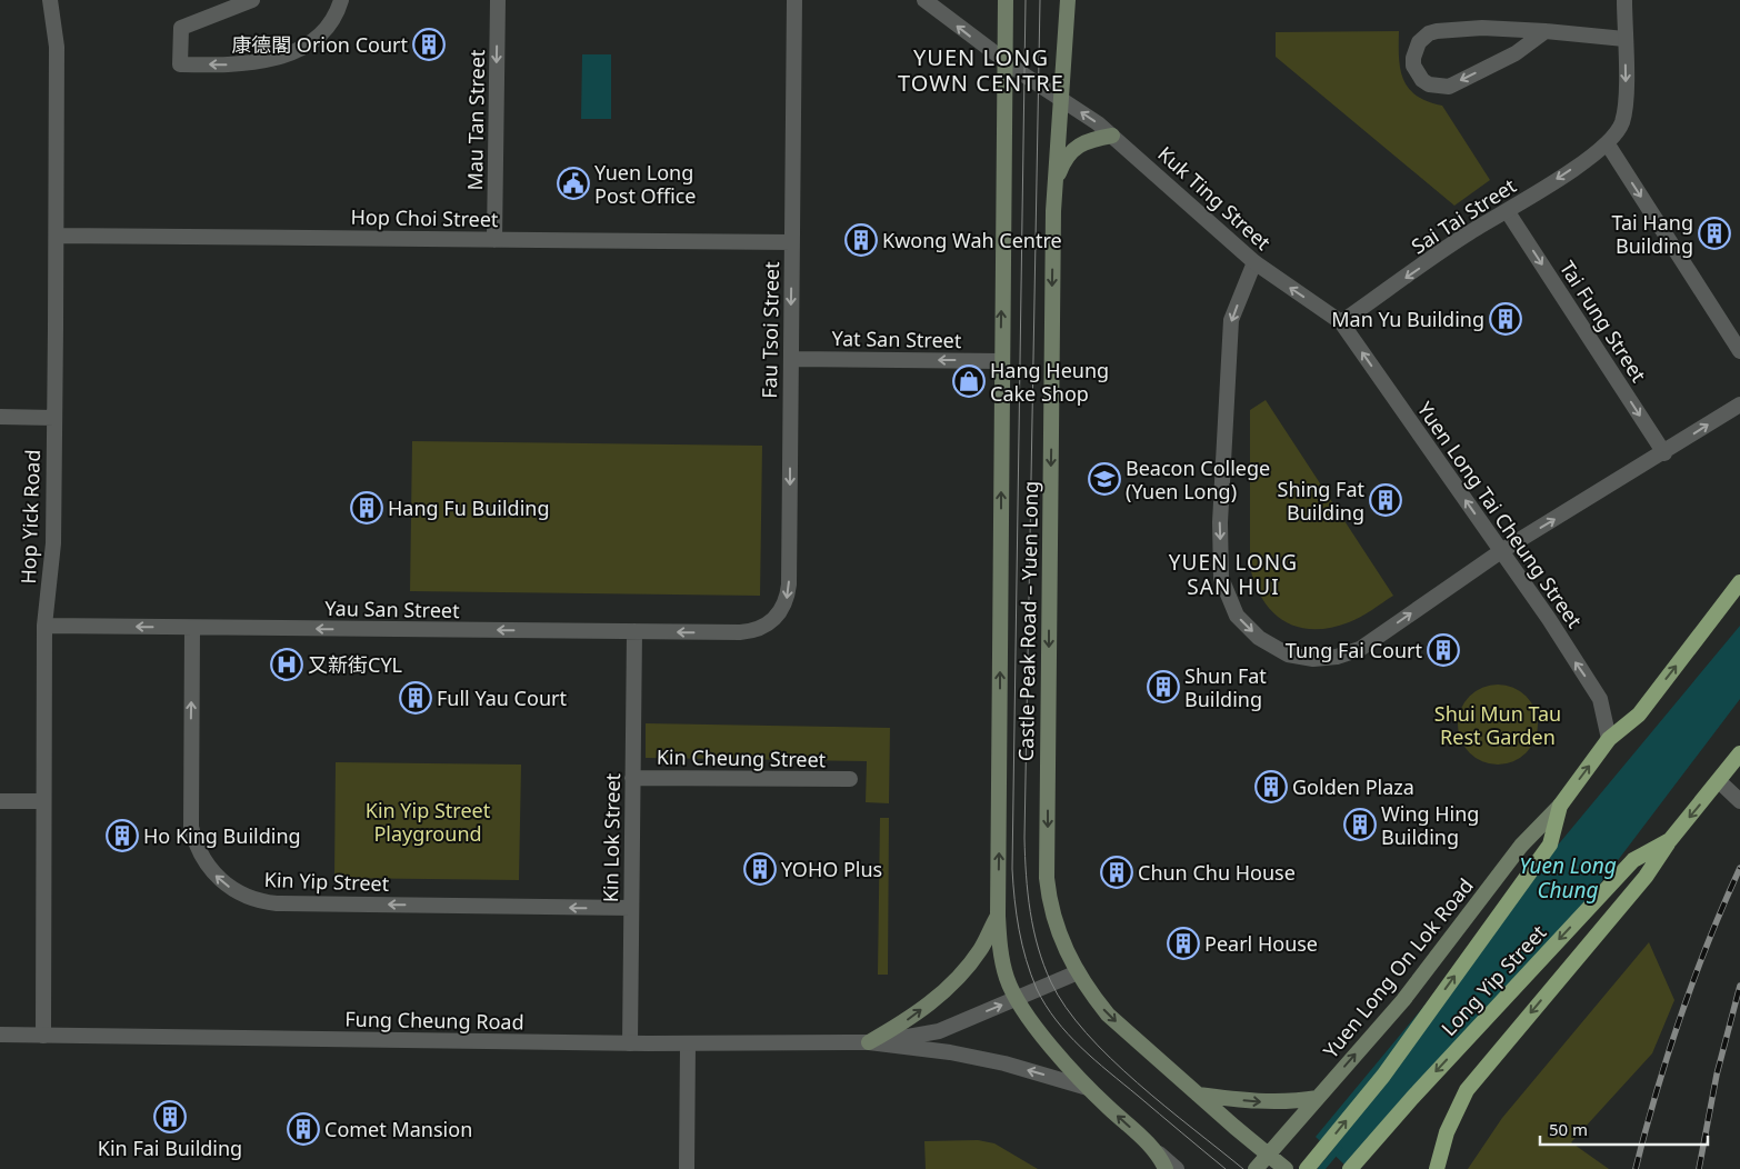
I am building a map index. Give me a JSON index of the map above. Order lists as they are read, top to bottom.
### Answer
{
  "streets": {
    "main road": ["Castle Peak Road – Yuen Long", "Yuen Long On Lok Road", "Long Yip Street"],
    "street": [
      "Mau Tan Street",
      "Kuk Ting Street",
      "Sai Tai Street",
      "Hop Choi Street",
      "Tai Fung Street",
      "Fau Tsoi Street",
      "Yat San Street",
      "Yuen Long Tai Cheung Street",
      "Hop Yick Road",
      "Yau San Street",
      "Kin Cheung Street",
      "Kin Lok Street",
      "Kin Yip Street",
      "Fung Cheung Road"
    ]
  },
  "crossings": [
    ["Mau Tan Street", "Hop Choi Street"],
    ["Kuk Ting Street", "Sai Tai Street"],
    ["Kuk Ting Street", "Yuen Long Tai Cheung Street"],
    ["Kuk Ting Street", "Castle Peak Road – Yuen Long"],
    ["Sai Tai Street", "Tai Fung Street"],
    ["Sai Tai Street", "Yuen Long Tai Cheung Street"],
    ["Hop Choi Street", "Fau Tsoi Street"],
    ["Hop Choi Street", "Hop Yick Road"],
    ["Fau Tsoi Street", "Yat San Street"],
    ["Fau Tsoi Street", "Yau San Street"],
    ["Yat San Street", "Castle Peak Road – Yuen Long"],
    ["Yuen Long Tai Cheung Street", "Yuen Long On Lok Road"],
    ["Hop Yick Road", "Yau San Street"],
    ["Hop Yick Road", "Fung Cheung Road"],
    ["Yau San Street", "Kin Lok Street"],
    ["Yau San Street", "Kin Yip Street"],
    ["Castle Peak Road – Yuen Long", "Yuen Long On Lok Road"],
    ["Castle Peak Road – Yuen Long", "Fung Cheung Road"],
    ["Kin Cheung Street", "Kin Lok Street"],
    ["Kin Lok Street", "Kin Yip Street"],
    ["Kin Lok Street", "Fung Cheung Road"]
  ],
  "one_way": [
    "Mau Tan Street",
    "Kuk Ting Street",
    "Sai Tai Street",
    "Fau Tsoi Street",
    "Yat San Street",
    "Yuen Long Tai Cheung Street",
    "Yau San Street"
  ],
  "districts": ["YUEN LONG TOWN CENTRE", "YUEN LONG SAN HUI"],
  "water": ["Yuen Long Chung"],
  "parks": ["Shui Mun Tau Rest Garden", "Kin Yip Street Playground"],
  "places": {
    "building": [
      "康德閣 Orion Court",
      "Tai Hang Building",
      "Kwong Wah Centre",
      "Man Yu Building",
      "Shing Fat Building",
      "Hang Fu Building",
      "Tung Fai Court",
      "Shun Fat Building",
      "Full Yau Court",
      "Golden Plaza",
      "Wing Hing Building",
      "Ho King Building",
      "YOHO Plus",
      "Chun Chu House",
      "Pearl House",
      "Kin Fai Building",
      "Comet Mansion"
    ],
    "public building": ["Yuen Long Post Office"],
    "shop": ["Hang Heung Cake Shop"],
    "school or university": ["Beacon College (Yuen Long)"],
    "hospital": ["又新街CYL"]
  },
  "scale_bar": "50 m"
}
